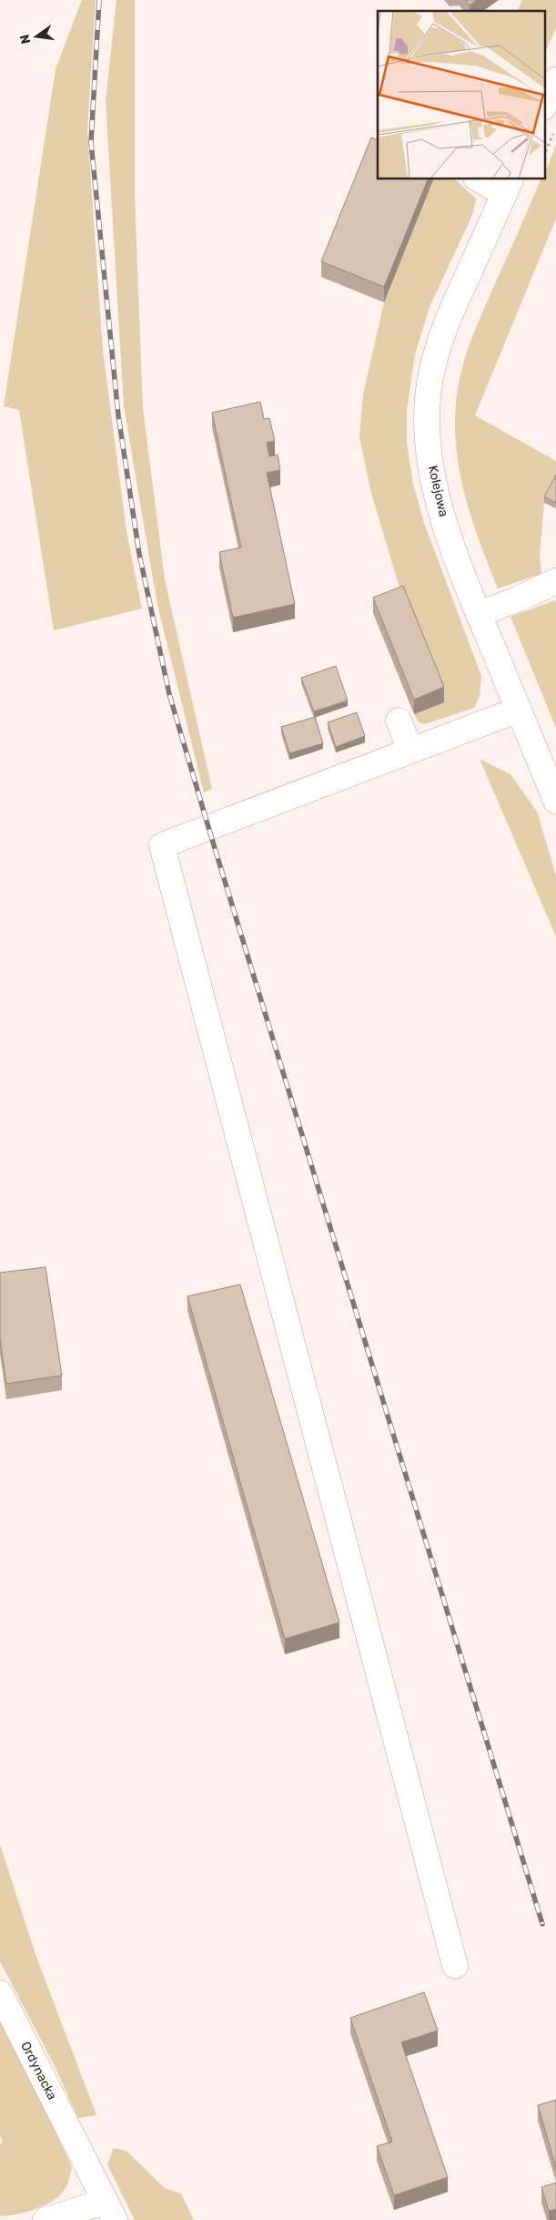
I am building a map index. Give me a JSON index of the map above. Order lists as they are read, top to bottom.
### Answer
{
  "streets": {
    "street": ["Kolejowa", "Ordynacka"]
  },
  "north": "left"
}
